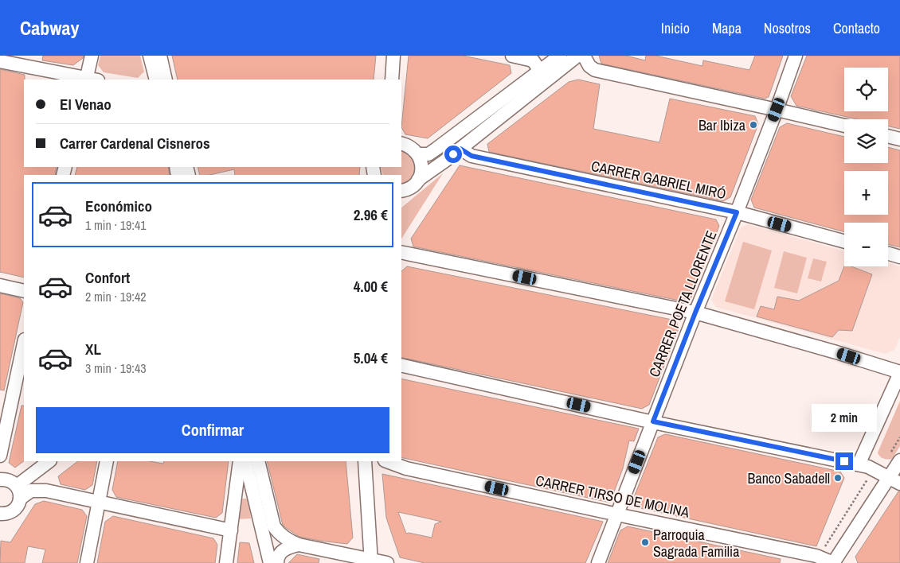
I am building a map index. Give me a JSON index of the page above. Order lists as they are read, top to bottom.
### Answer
{
  "streets": {
    "street": ["CARRER GABRIEL MIRÓ", "CARRER POETA LLORENTE", "CARRER TIRSO DE MOLINA"]
  },
  "crossings": [
    ["CARRER GABRIEL MIRÓ", "CARRER POETA LLORENTE"],
    ["CARRER POETA LLORENTE", "CARRER TIRSO DE MOLINA"]
  ],
  "places": ["Bar Ibiza", "Banco Sabadell", "Parroquia Sagrada Familia"],
  "page": {
    "header": "Cabway",
    "nav": [
      "Inicio",
      "Mapa",
      "Nosotros",
      "Contacto"
    ],
    "map_buttons": ["+", "−"],
    "banner": ["El Venao", "Carrer Cardenal Cisneros"],
    "list": [
      {
        "name": "Económico",
        "note": "1 min · 19:41",
        "value": "2.96 €"
      },
      {
        "name": "Confort",
        "note": "2 min · 19:42",
        "value": "4.00 €"
      },
      {
        "name": "XL",
        "note": "3 min · 19:43",
        "value": "5.04 €"
      }
    ],
    "buttons": "Confirmar",
    "bubble": "2 min"
  }
}
